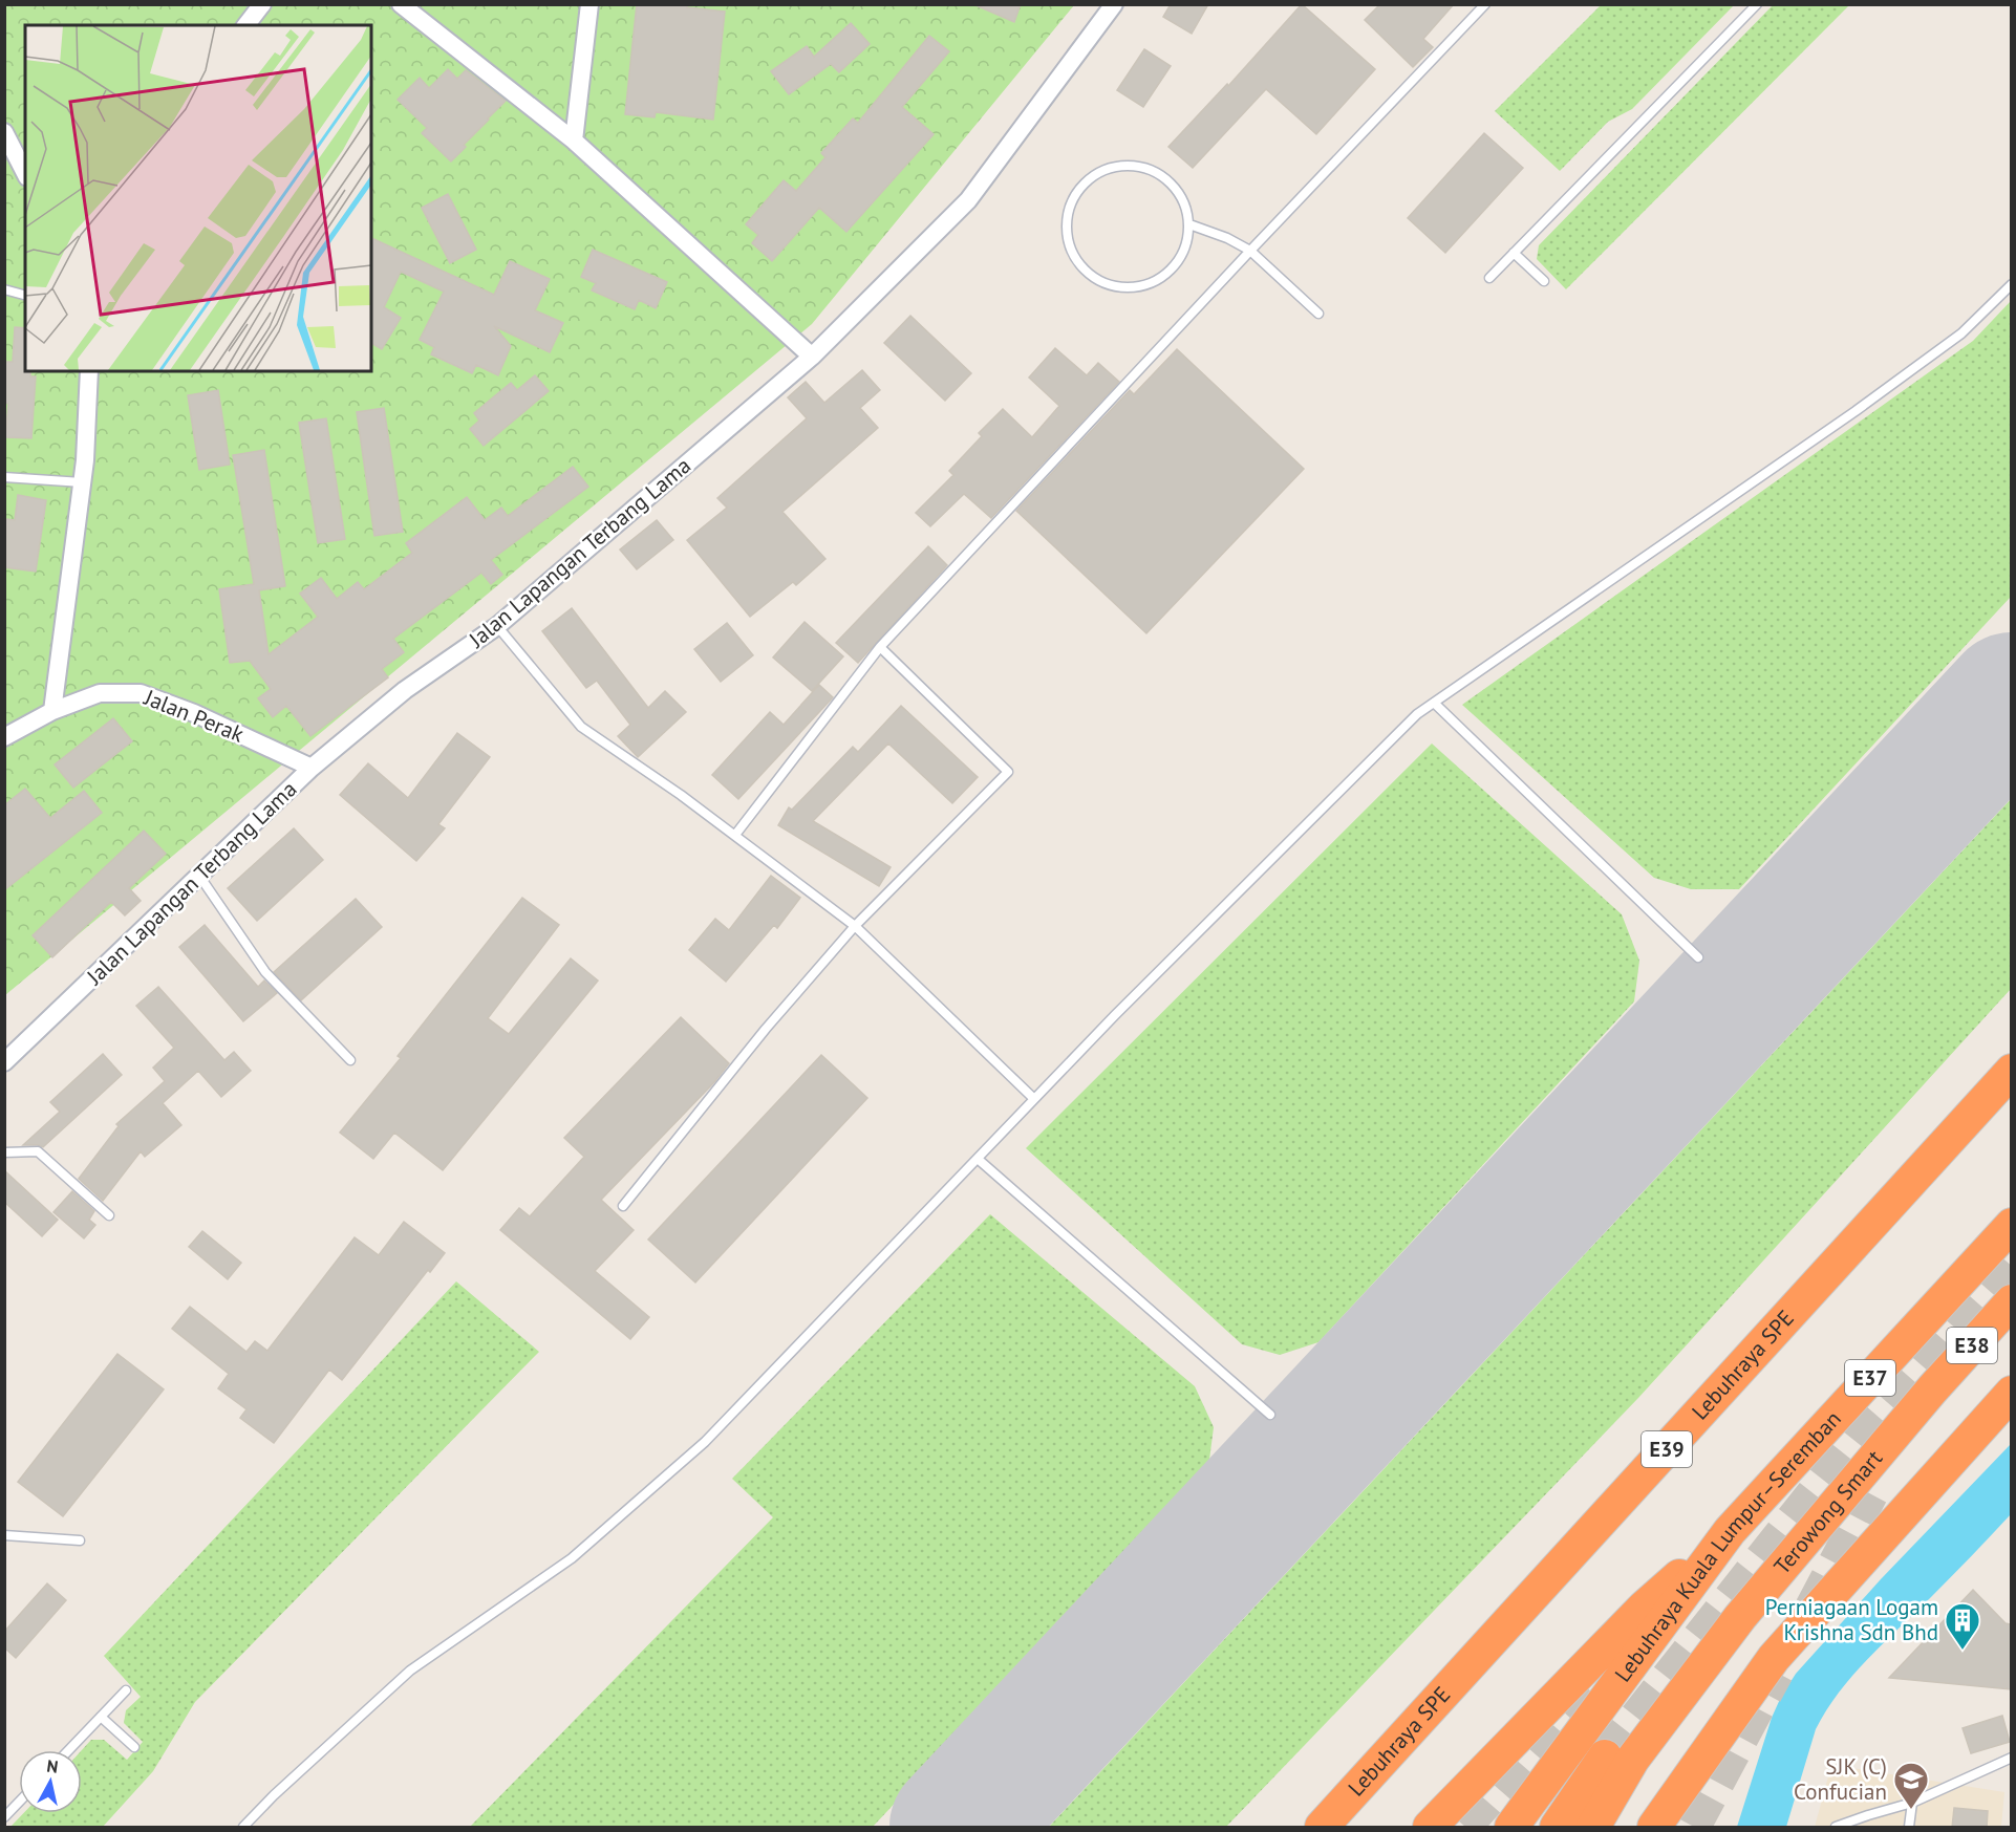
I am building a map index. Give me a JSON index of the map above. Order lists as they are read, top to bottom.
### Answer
{
  "streets": {
    "highway": [
      "E38",
      "Lebuhraya SPE",
      "E37",
      "E39",
      "Terowong Smart",
      "Lebuhraya Kuala Lumpur–Seremban"
    ],
    "street": ["Jalan Lapangan Terbang Lama", "Jalan Perak"]
  },
  "crossings": [
    ["Jalan Lapangan Terbang Lama", "Jalan Perak"]
  ],
  "places": {
    "building": ["Perniagaan Logam Krishna Sdn Bhd"],
    "school or university": ["SJK (C) Confucian"]
  },
  "north": "top"
}
